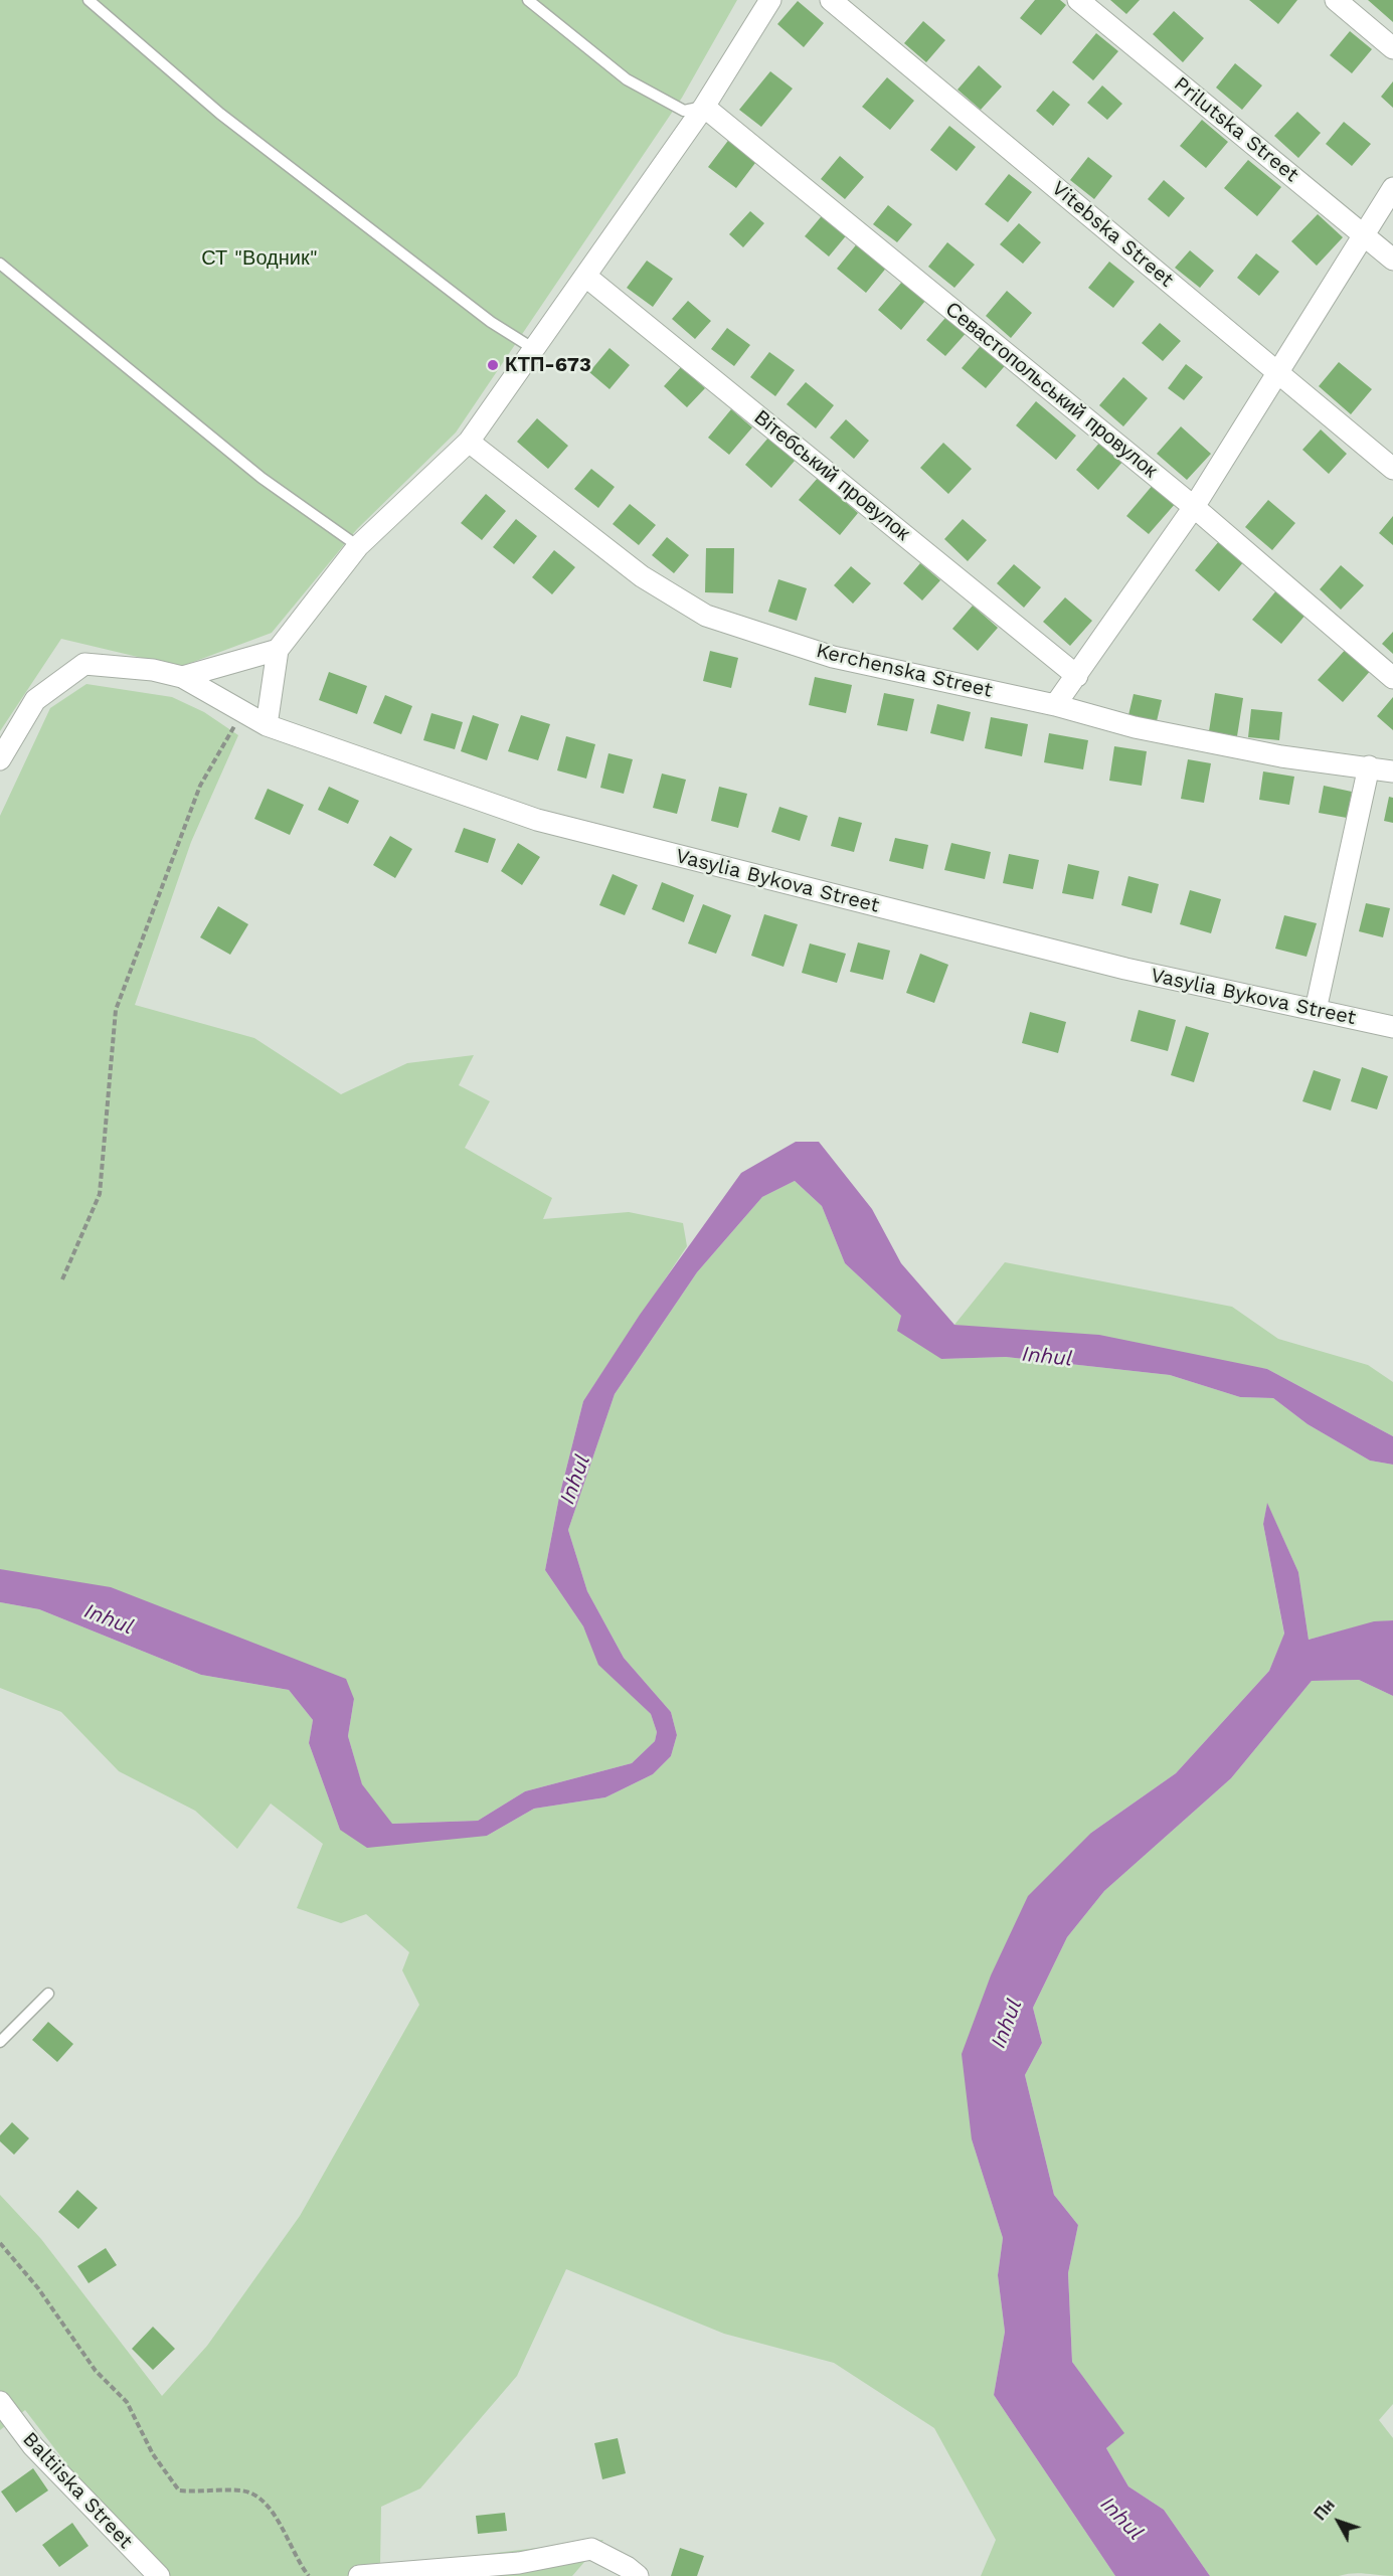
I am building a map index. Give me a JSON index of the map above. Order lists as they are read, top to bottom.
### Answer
{
  "streets": {
    "street": [
      "Prilutska Street",
      "Vitebska Street",
      "Севастопольський провулок",
      "Вітебський провулок",
      "Kerchenska Street",
      "Vasylia Bykova Street",
      "Baltiiska Street"
    ]
  },
  "water": ["Inhul"],
  "parks": ["СТ \"Водник\""],
  "places": ["КТП-673"],
  "north": "top left"
}
